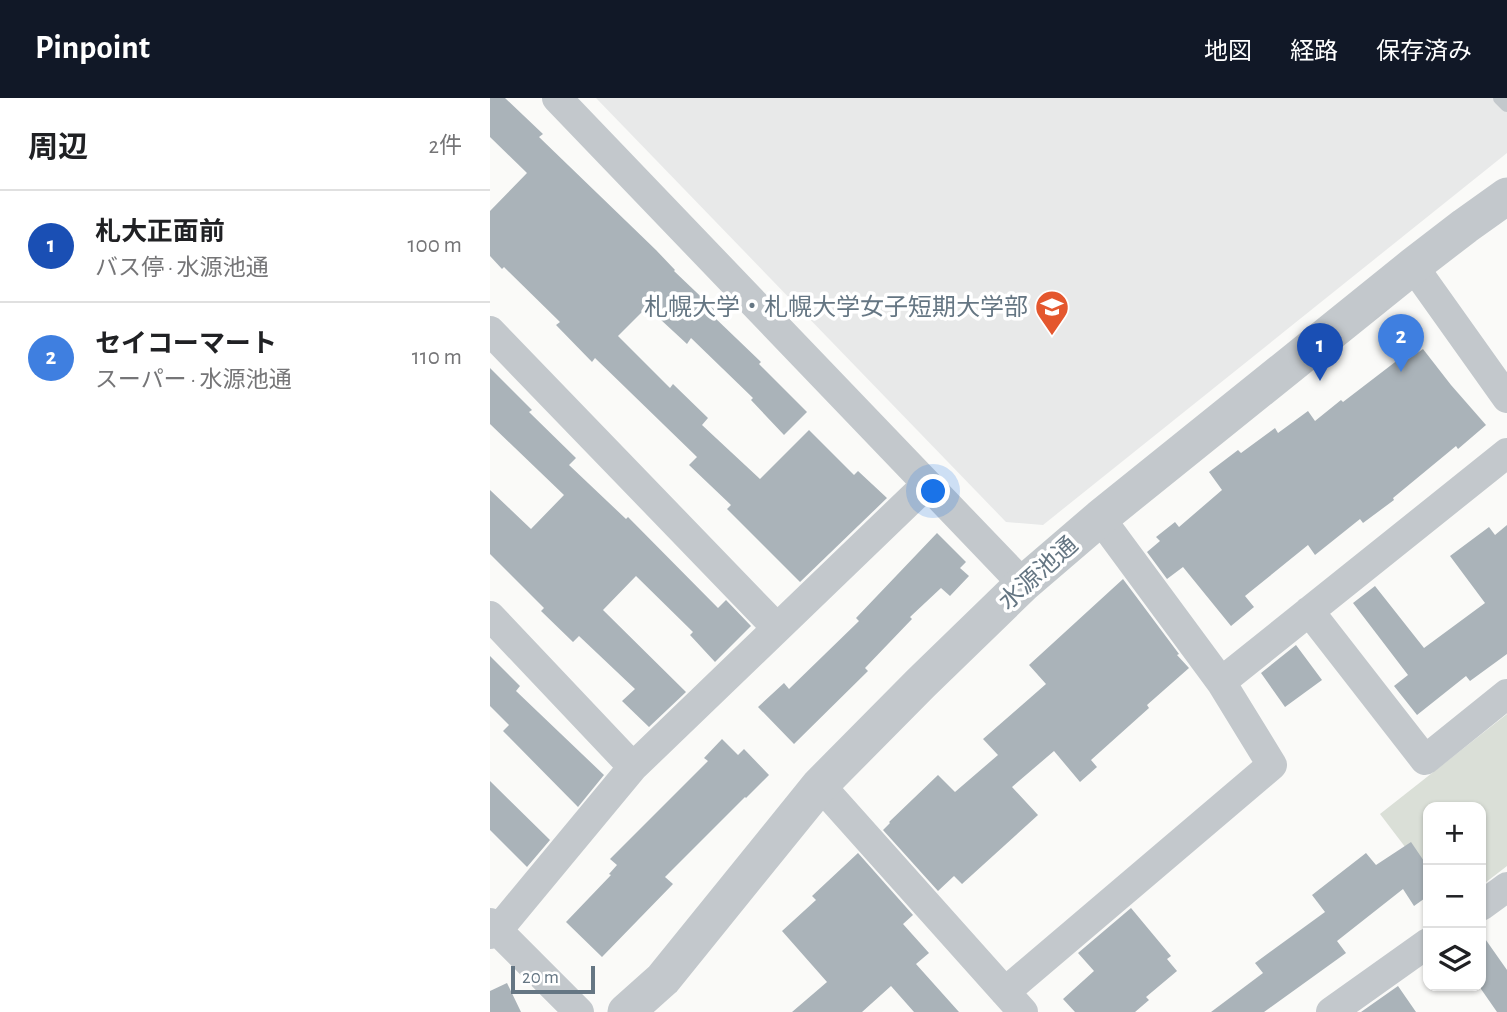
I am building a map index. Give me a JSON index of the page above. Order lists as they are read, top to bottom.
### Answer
{
  "streets": {
    "street": ["水源池通"]
  },
  "places": {
    "school or university": ["札幌大学・札幌大学女子短期大学部"]
  },
  "scale_bar": "20 m",
  "page": {
    "header": "Pinpoint",
    "nav": ["地図", "経路", "保存済み"],
    "heading": ["周辺", "2件"],
    "list": [
      {
        "mark": "1",
        "name": "札大正面前",
        "note": "バス停 · 水源池通",
        "value": "100 m"
      },
      {
        "mark": "2",
        "name": "セイコーマート",
        "note": "スーパー · 水源池通",
        "value": "110 m"
      }
    ],
    "pins": ["2", "1"],
    "map_buttons": ["+", "−"],
    "scale": "20 m"
  }
}
